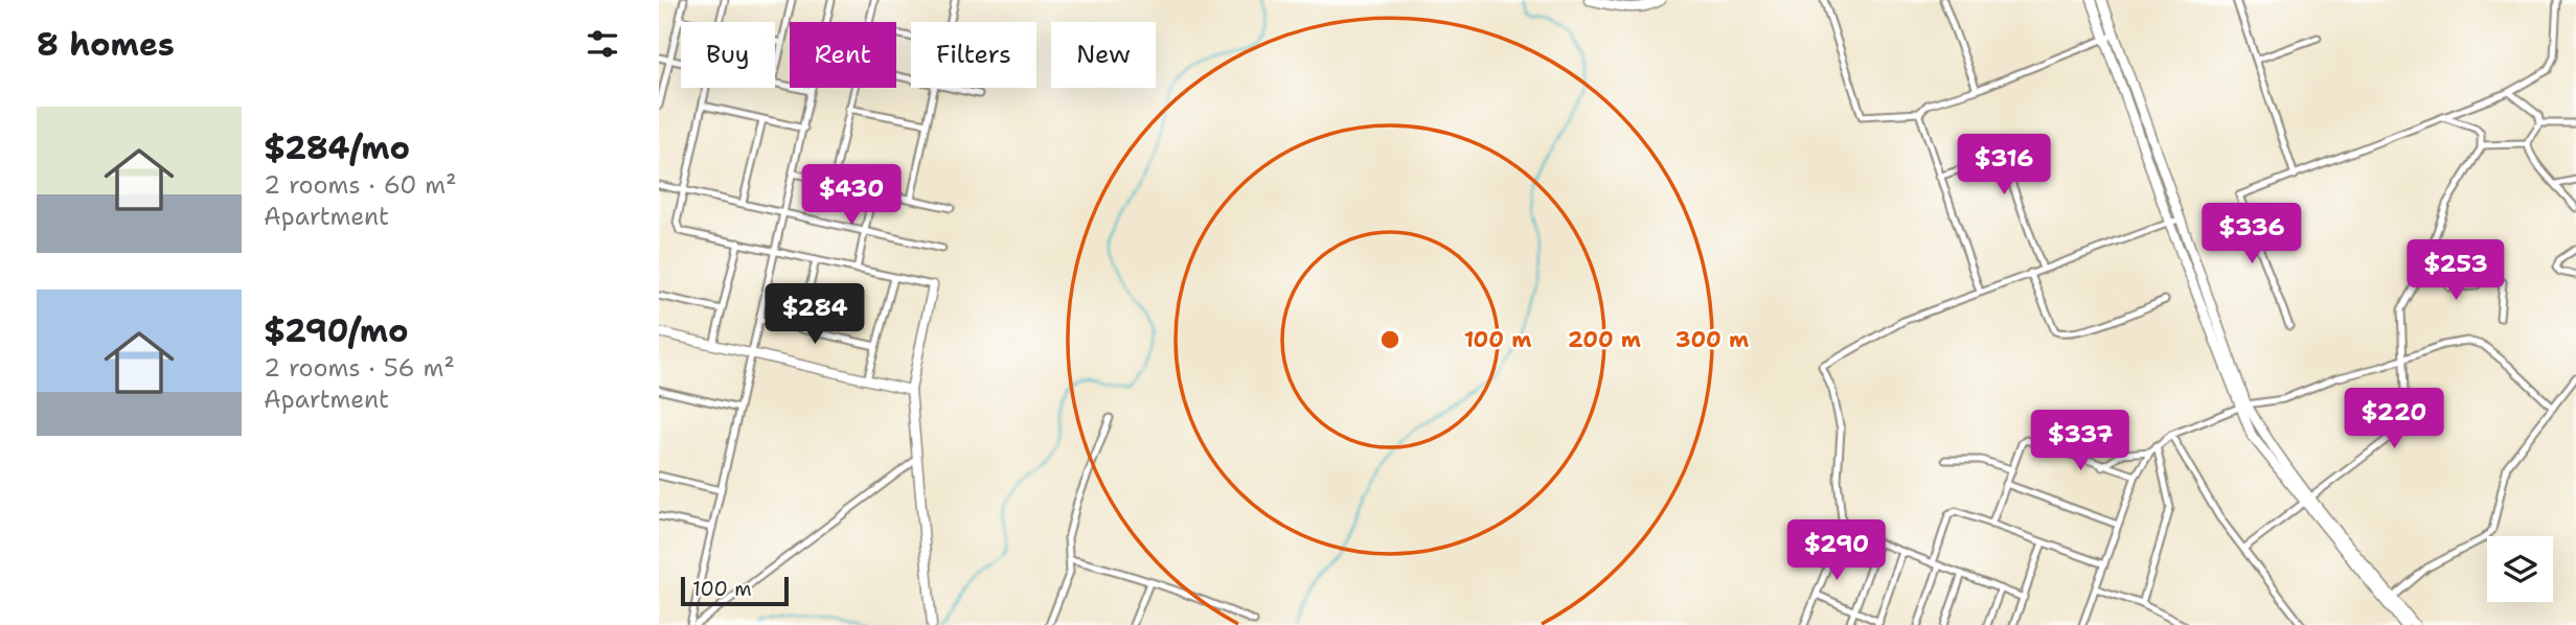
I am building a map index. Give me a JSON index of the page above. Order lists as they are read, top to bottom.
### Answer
{
  "scale_bar": "100 m",
  "page": {
    "heading": "8 homes",
    "chip": [
      "Buy",
      "Rent",
      "Filters",
      "New"
    ],
    "list": [
      {
        "name": "$284/mo",
        "note": "2 rooms · 60 m² · Apartment"
      },
      {
        "name": "$290/mo",
        "note": "2 rooms · 56 m² · Apartment"
      }
    ],
    "price": [
      "$316",
      "$430",
      "$336",
      "$253",
      "$284",
      "$220",
      "$337",
      "$290"
    ],
    "scale": "100 m"
  },
  "rings": ["100 m", "200 m", "300 m"]
}
